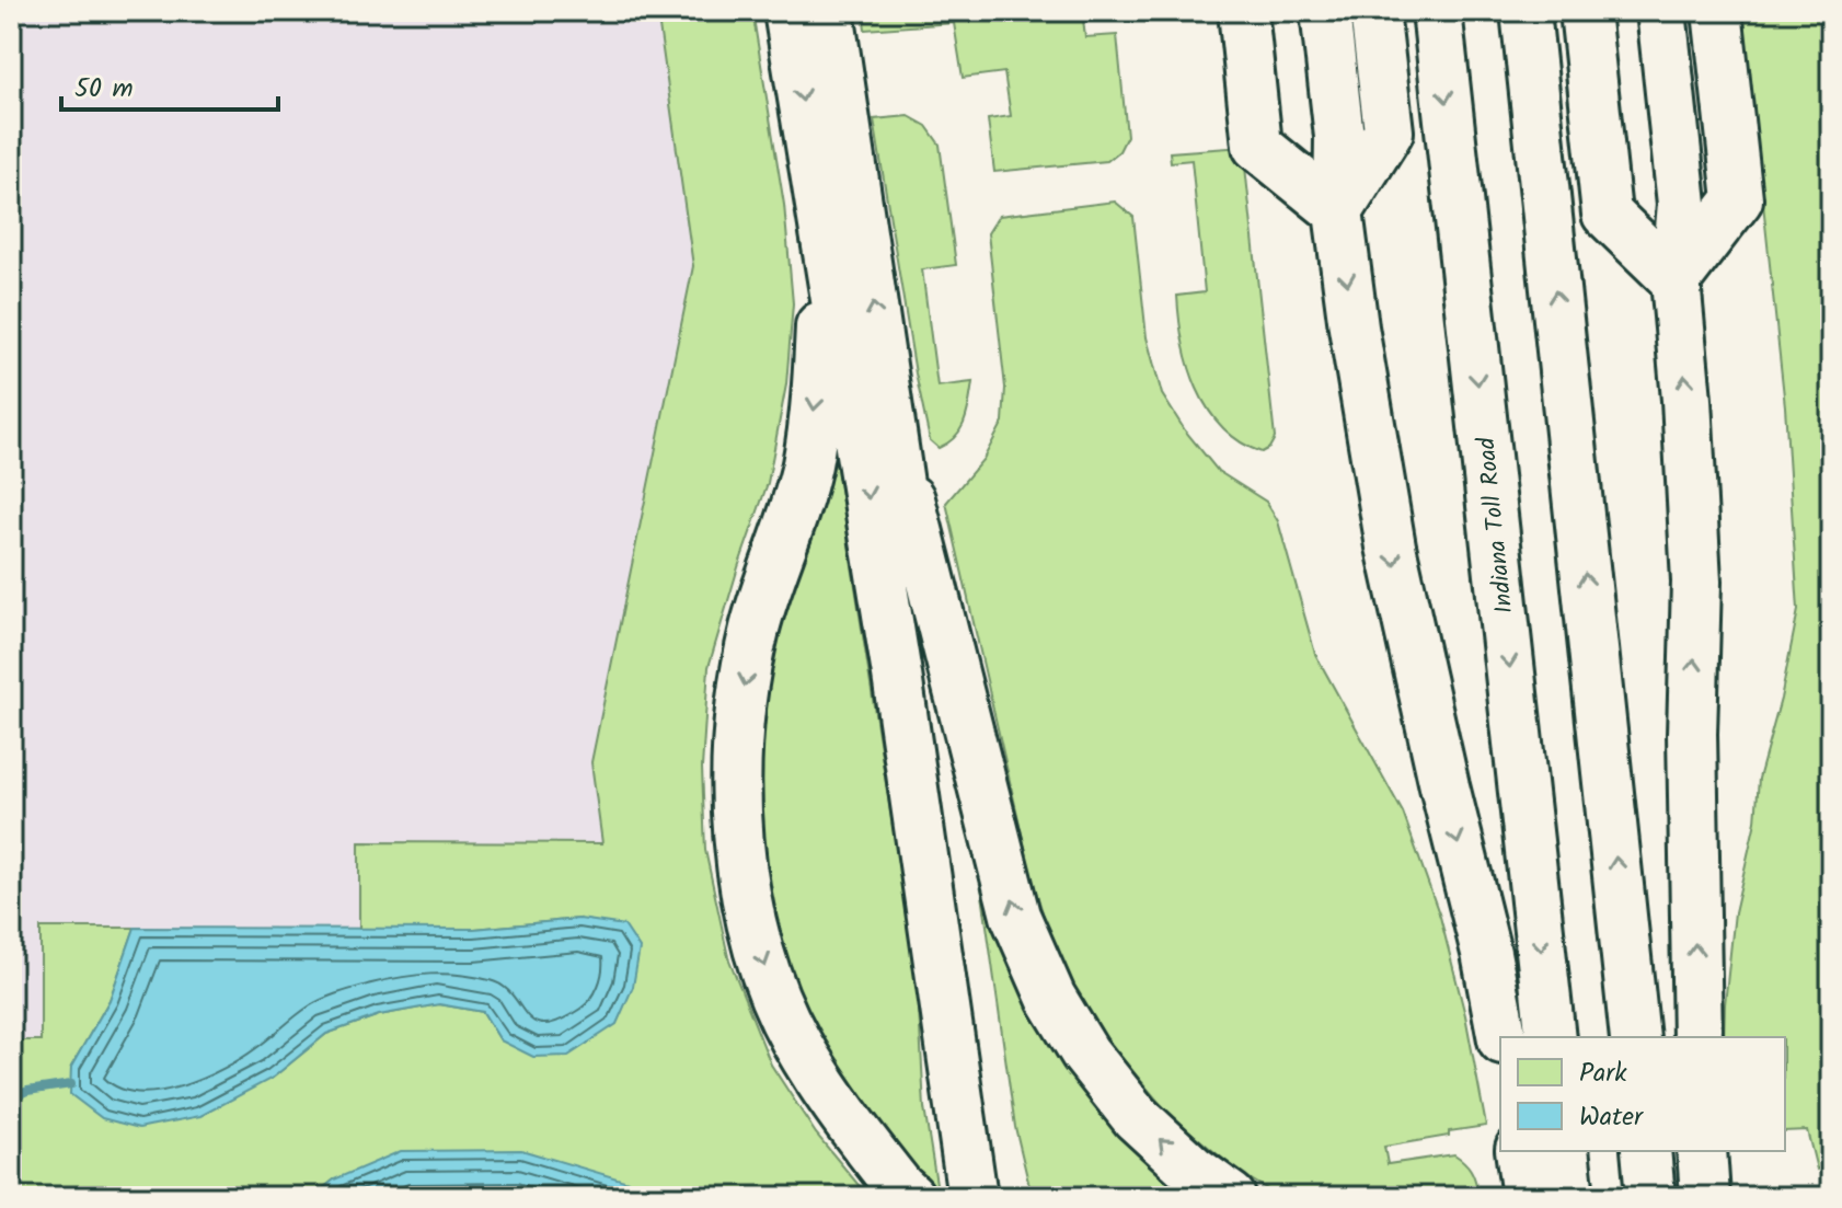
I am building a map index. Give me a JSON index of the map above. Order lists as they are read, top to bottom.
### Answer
{
  "streets": {
    "highway": ["Indiana Toll Road"]
  },
  "legend": ["Park", "Water"],
  "scale_bar": "50 m"
}
